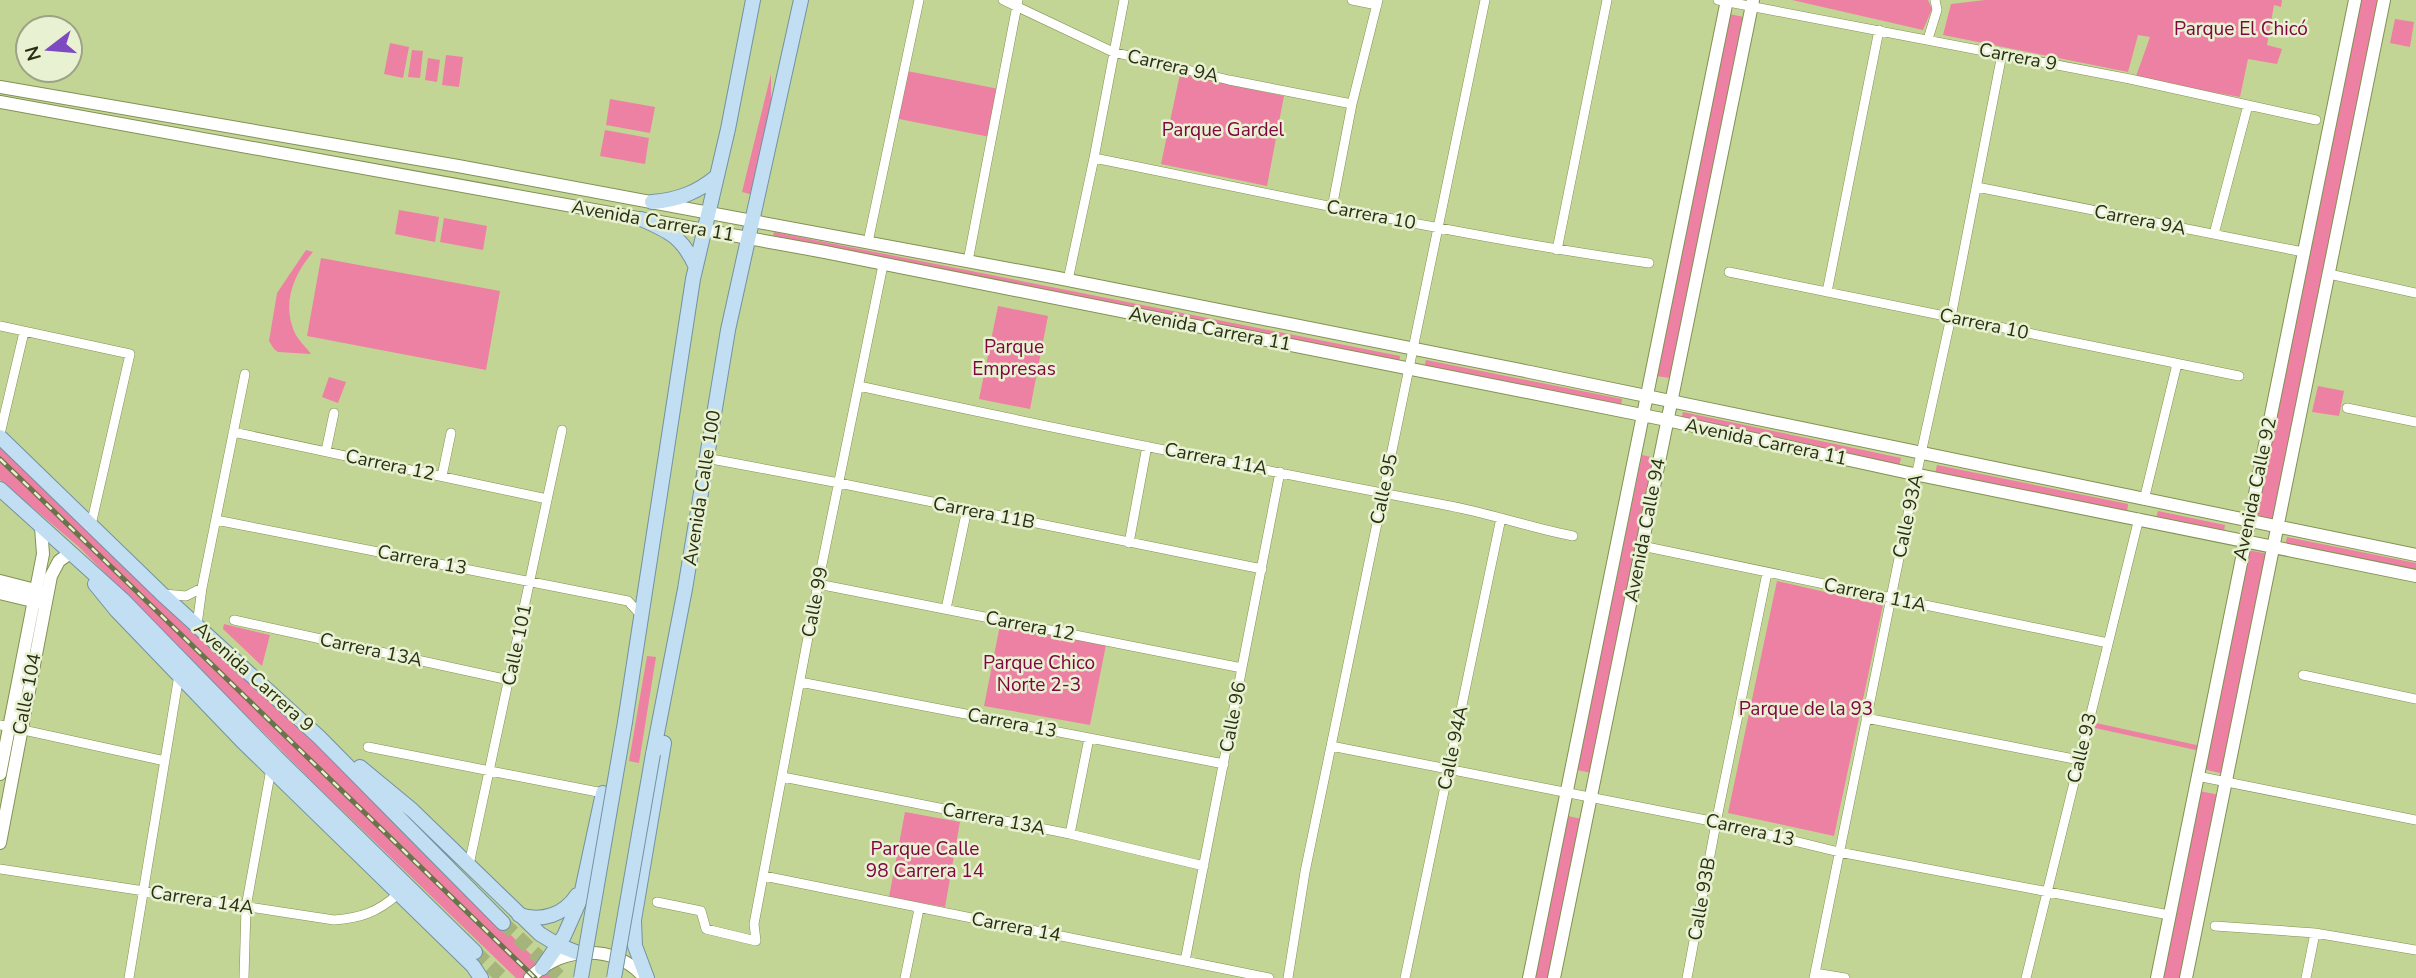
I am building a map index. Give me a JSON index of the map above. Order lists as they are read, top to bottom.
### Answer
{
  "streets": {
    "main road": [
      "Avenida Carrera 11",
      "Avenida Calle 100",
      "Avenida Calle 92",
      "Avenida Calle 94",
      "Avenida Carrera 9",
      "Calle 104"
    ],
    "street": [
      "Carrera 9",
      "Carrera 9A",
      "Carrera 10",
      "Carrera 11A",
      "Carrera 12",
      "Calle 95",
      "Carrera 11B",
      "Calle 93A",
      "Carrera 13",
      "Calle 99",
      "Calle 101",
      "Carrera 13A",
      "Calle 96",
      "Calle 94A",
      "Calle 93",
      "Calle 93B",
      "Carrera 14A",
      "Carrera 14"
    ]
  },
  "crossings": [
    ["Carrera 9", "Calle 93A"],
    ["Carrera 9", "Avenida Calle 94"],
    ["Carrera 9A", "Avenida Calle 92"],
    ["Carrera 9A", "Calle 93A"],
    ["Carrera 10", "Calle 95"],
    ["Carrera 10", "Calle 93A"],
    ["Avenida Carrera 11", "Avenida Calle 100"],
    ["Avenida Carrera 11", "Calle 95"],
    ["Avenida Carrera 11", "Avenida Calle 92"],
    ["Avenida Carrera 11", "Calle 93A"],
    ["Avenida Carrera 11", "Avenida Calle 94"],
    ["Avenida Carrera 11", "Calle 99"],
    ["Avenida Carrera 11", "Calle 93"],
    ["Carrera 11A", "Calle 95"],
    ["Carrera 11A", "Calle 93A"],
    ["Carrera 11A", "Avenida Calle 94"],
    ["Carrera 11A", "Calle 99"],
    ["Carrera 11A", "Calle 96"],
    ["Carrera 11A", "Calle 94A"],
    ["Carrera 11A", "Calle 93"],
    ["Carrera 11A", "Calle 93B"],
    ["Carrera 12", "Calle 99"],
    ["Carrera 12", "Calle 101"],
    ["Carrera 12", "Calle 96"],
    ["Avenida Calle 100", "Carrera 11B"],
    ["Calle 95", "Carrera 13"],
    ["Avenida Calle 92", "Carrera 13"],
    ["Carrera 11B", "Calle 99"],
    ["Carrera 11B", "Calle 96"],
    ["Calle 93A", "Carrera 13"],
    ["Avenida Calle 94", "Carrera 13"],
    ["Carrera 13", "Calle 99"],
    ["Carrera 13", "Calle 101"],
    ["Carrera 13", "Calle 96"],
    ["Carrera 13", "Calle 94A"],
    ["Carrera 13", "Calle 93"],
    ["Carrera 13", "Calle 93B"],
    ["Calle 99", "Carrera 13A"],
    ["Calle 99", "Carrera 14"],
    ["Calle 101", "Carrera 13A"],
    ["Carrera 13A", "Calle 96"],
    ["Avenida Carrera 9", "Calle 104"],
    ["Calle 96", "Carrera 14"]
  ],
  "parks": [
    "Parque El Chicó",
    "Parque Gardel",
    "Parque Empresas",
    "Parque Chico Norte 2-3",
    "Parque de la 93",
    "Parque Calle 98 Carrera 14"
  ],
  "north": "left"
}
